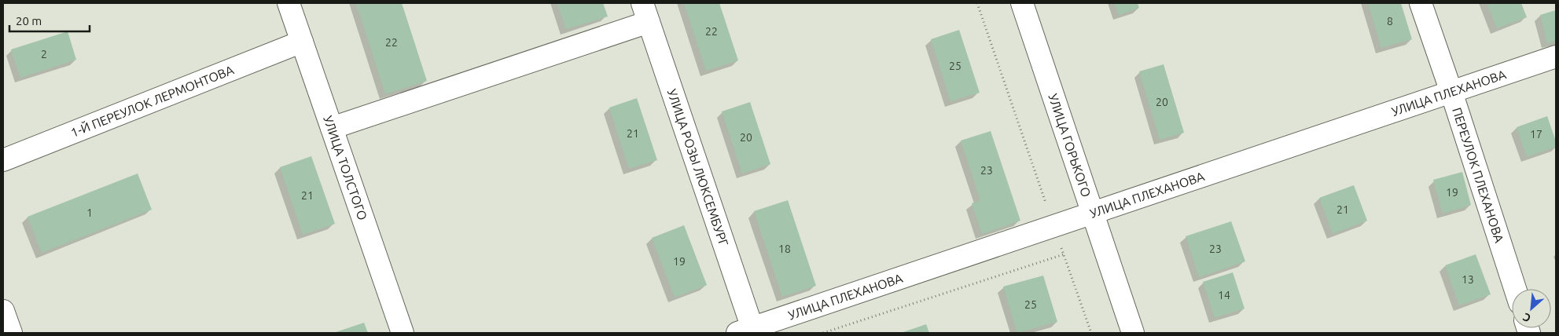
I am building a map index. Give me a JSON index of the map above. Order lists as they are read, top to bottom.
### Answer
{
  "streets": {
    "street": [
      "УЛИЦА ПЛЕХАНОВА",
      "1-Й ПЕРЕУЛОК ЛЕРМОНТОВА",
      "УЛИЦА ГОРЬКОГО",
      "УЛИЦА ТОЛСТОГО",
      "УЛИЦА РОЗЫ ЛЮКСЕМБУРГ",
      "ПЕРЕУЛОК ПЛЕХАНОВА"
    ]
  },
  "crossings": [
    ["УЛИЦА ПЛЕХАНОВА", "УЛИЦА ГОРЬКОГО"],
    ["УЛИЦА ПЛЕХАНОВА", "УЛИЦА РОЗЫ ЛЮКСЕМБУРГ"],
    ["УЛИЦА ПЛЕХАНОВА", "ПЕРЕУЛОК ПЛЕХАНОВА"],
    ["1-Й ПЕРЕУЛОК ЛЕРМОНТОВА", "УЛИЦА ТОЛСТОГО"]
  ],
  "house_numbers": [
    "8",
    "22",
    "22",
    "2",
    "25",
    "20",
    "21",
    "17",
    "20",
    "23",
    "19",
    "21",
    "21",
    "1",
    "18",
    "23",
    "19",
    "13",
    "14",
    "25"
  ],
  "scale_bar": "20 m",
  "north": "bottom left"
}
